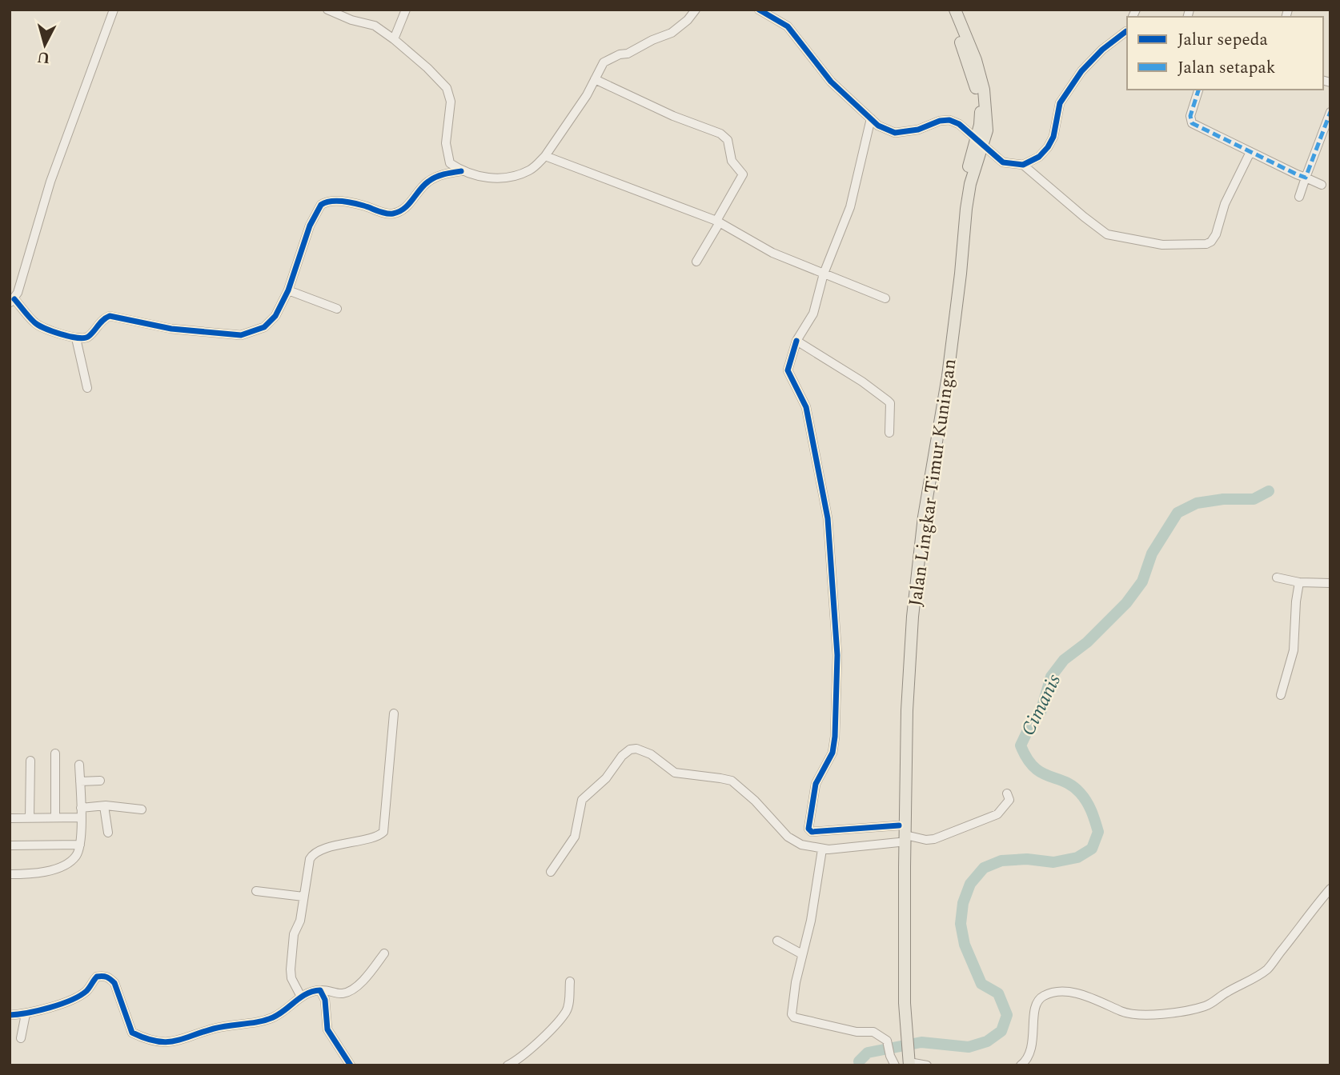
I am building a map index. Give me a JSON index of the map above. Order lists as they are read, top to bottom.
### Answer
{
  "streets": {
    "main road": ["Jalan Lingkar Timur Kuningan"]
  },
  "water": ["Cimanis"],
  "legend": ["Jalur sepeda", "Jalan setapak"],
  "north": "bottom"
}
